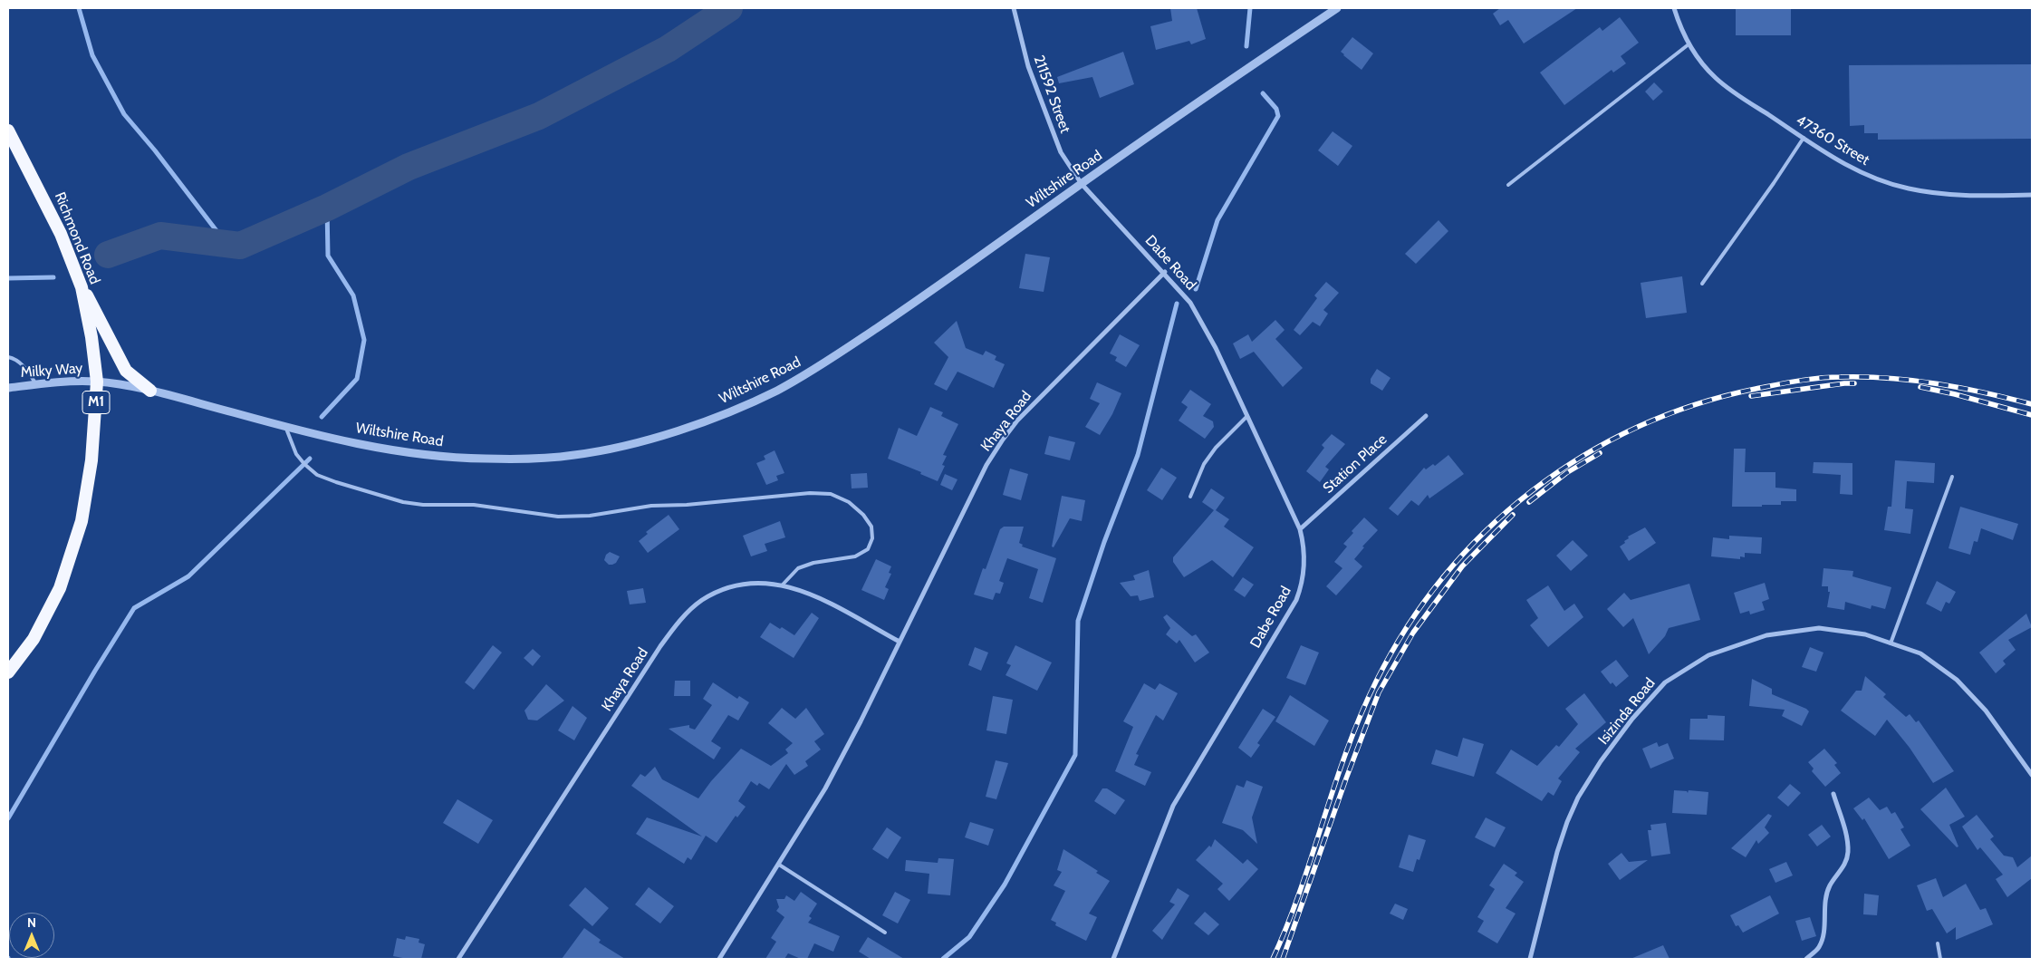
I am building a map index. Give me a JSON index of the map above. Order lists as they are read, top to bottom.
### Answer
{
  "streets": {
    "highway": ["Richmond Road", "M1"],
    "street": [
      "211592 Street",
      "47360 Street",
      "Wiltshire Road",
      "Dabe Road",
      "Milky Way",
      "Khaya Road",
      "Station Place",
      "Isizinda Road"
    ]
  },
  "crossings": [
    ["211592 Street", "Wiltshire Road"],
    ["211592 Street", "Dabe Road"],
    ["Wiltshire Road", "Richmond Road"],
    ["Wiltshire Road", "Dabe Road"],
    ["Wiltshire Road", "Milky Way"],
    ["Richmond Road", "Milky Way"],
    ["Dabe Road", "Khaya Road"],
    ["Dabe Road", "Station Place"]
  ],
  "north": "top"
}
